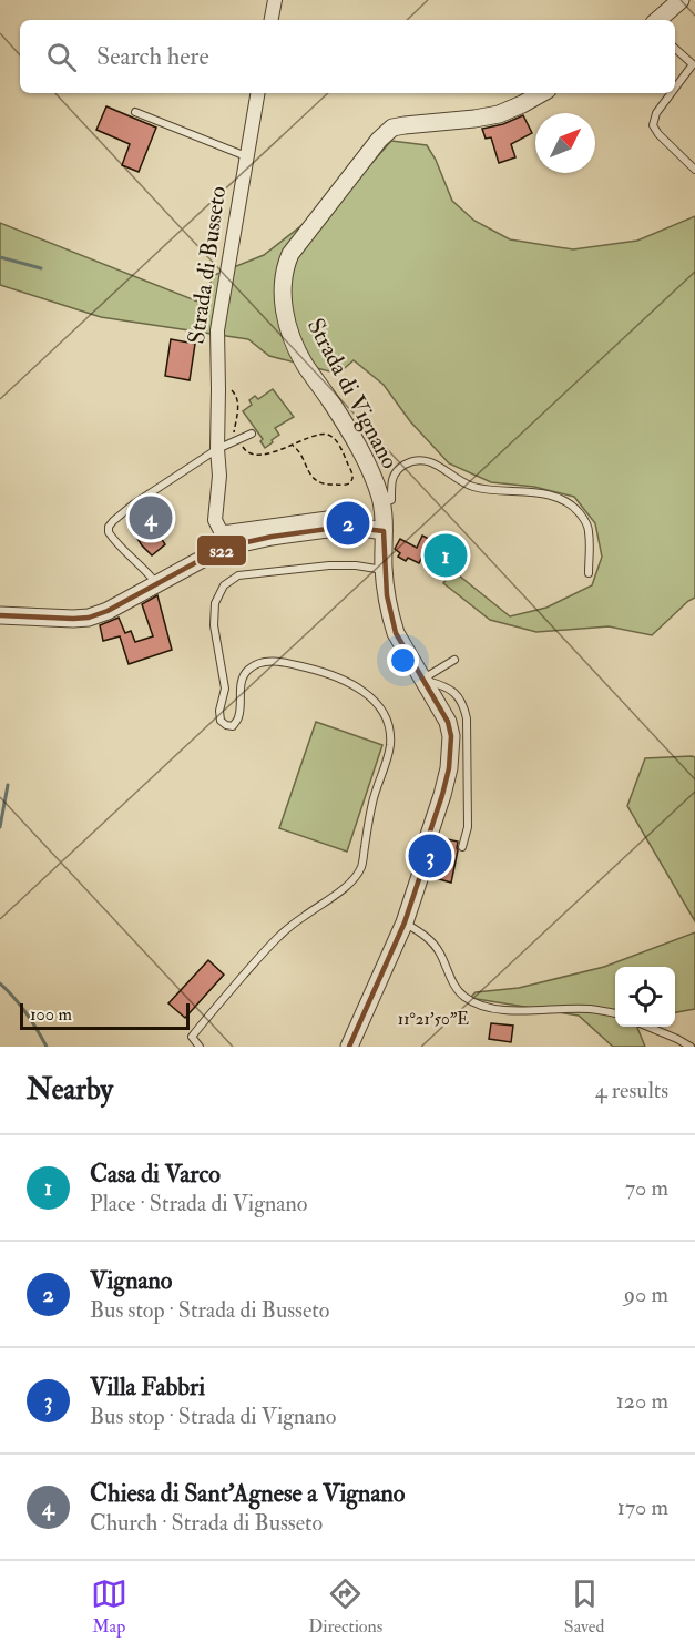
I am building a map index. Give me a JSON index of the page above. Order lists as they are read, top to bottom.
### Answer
{
  "streets": {
    "street": ["Strada di Busseto", "Strada di Vignano"]
  },
  "crossings": [
    ["Strada di Busseto", "Strada di Vignano"]
  ],
  "lines": ["transit line s22"],
  "scale_bar": "100 m",
  "north": "top right",
  "page": {
    "search": "Search here",
    "pins": [
      "4",
      "2",
      "1",
      "3"
    ],
    "scale": "100 m",
    "heading": ["Nearby", "4 results"],
    "list": [
      {
        "mark": "1",
        "name": "Casa di Varco",
        "note": "Place · Strada di Vignano",
        "value": "70 m"
      },
      {
        "mark": "2",
        "name": "Vignano",
        "note": "Bus stop · Strada di Busseto",
        "value": "90 m"
      },
      {
        "mark": "3",
        "name": "Villa Fabbri",
        "note": "Bus stop · Strada di Vignano",
        "value": "120 m"
      },
      {
        "mark": "4",
        "name": "Chiesa di Sant'Agnese a Vignano",
        "note": "Church · Strada di Busseto",
        "value": "170 m"
      }
    ],
    "nav": ["Map", "Directions", "Saved"]
  },
  "coordinates": ["11°21'50\"E"]
}
